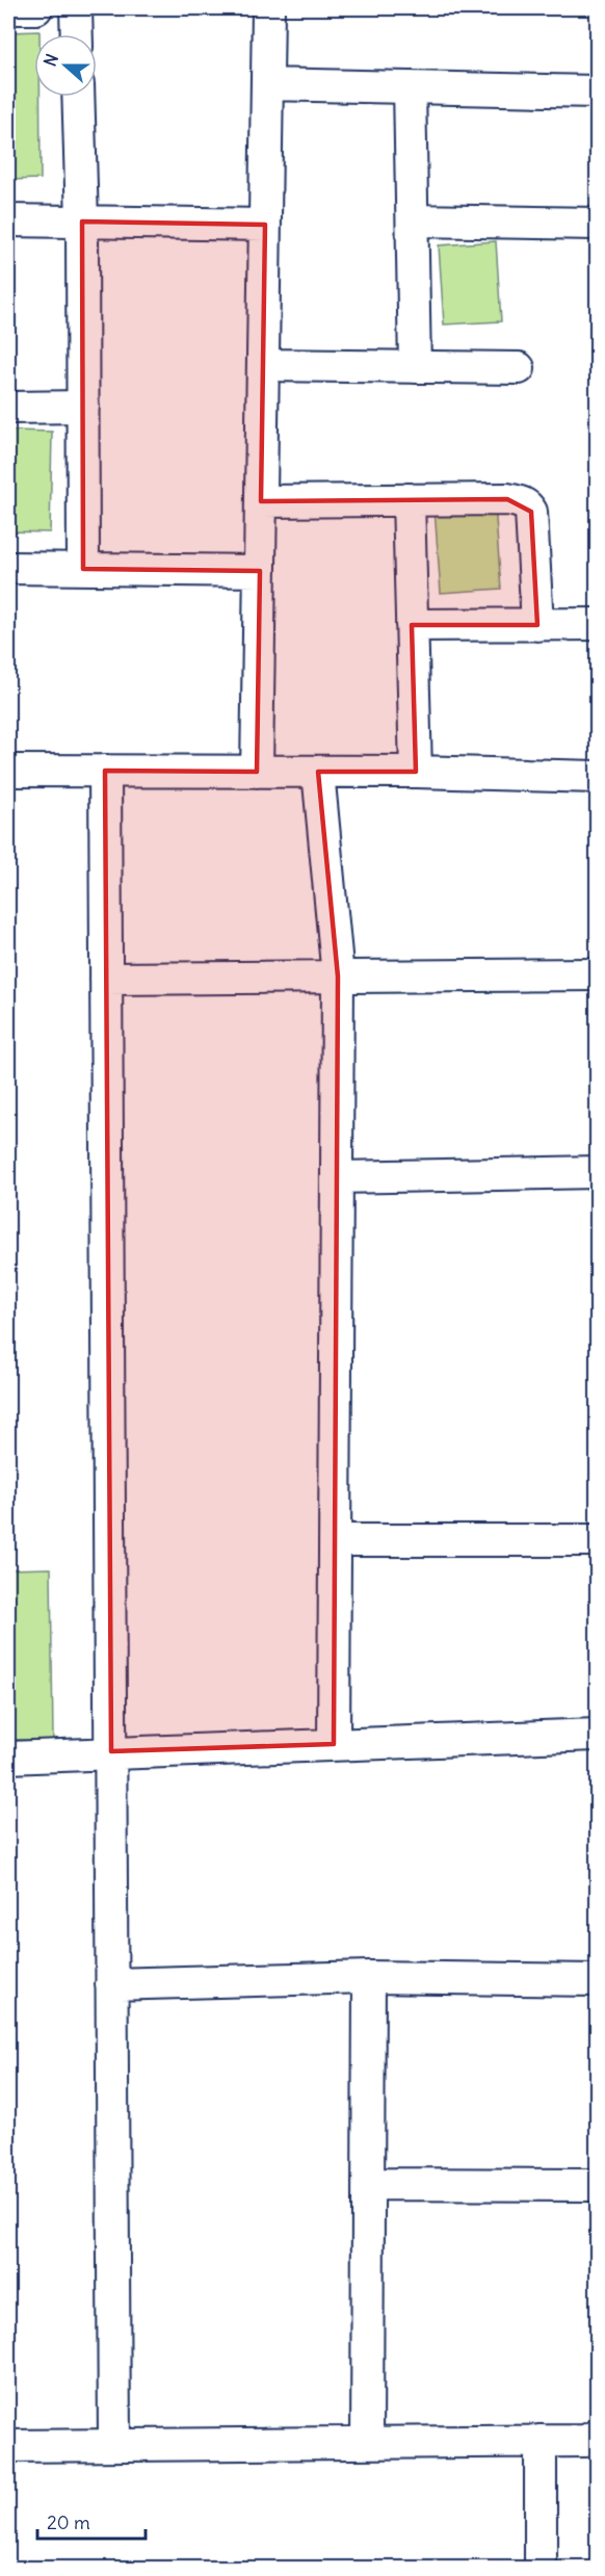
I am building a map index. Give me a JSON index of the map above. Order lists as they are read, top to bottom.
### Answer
{
  "scale_bar": "20 m",
  "north": "left"
}
